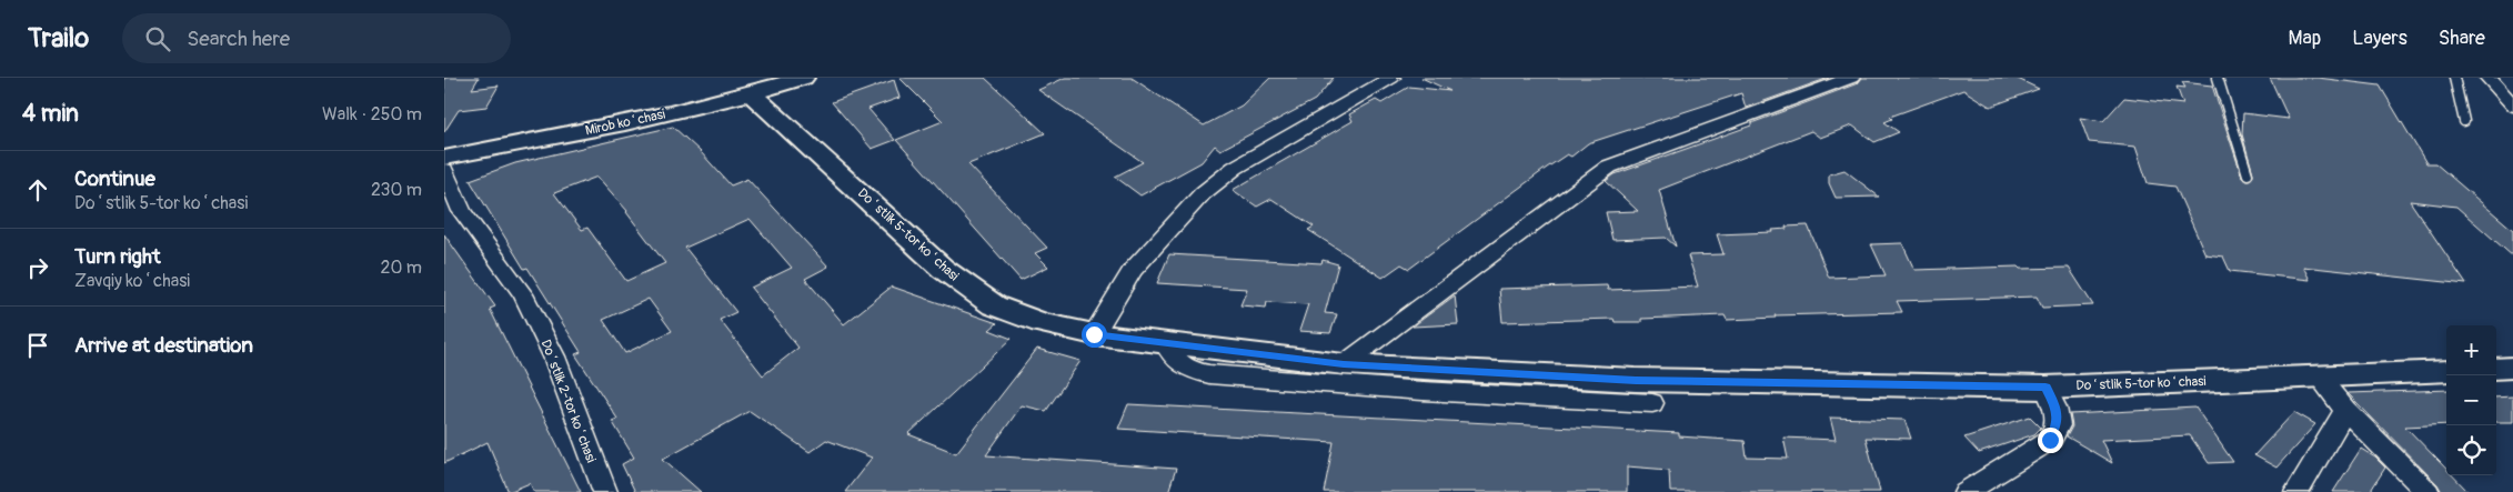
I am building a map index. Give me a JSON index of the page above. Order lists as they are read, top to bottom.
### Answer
{
  "streets": {
    "street": ["Mirob koʻchasi", "Doʻstlik 5-tor koʻchasi", "Doʻstlik 2-tor koʻchasi"]
  },
  "crossings": [
    ["Mirob koʻchasi", "Doʻstlik 5-tor koʻchasi"]
  ],
  "page": {
    "header": "Trailo",
    "search": "Search here",
    "nav": ["Map", "Layers", "Share"],
    "heading": ["4 min", "Walk · 250 m"],
    "list": [
      ["Continue", "Doʻstlik 5-tor koʻchasi", "230 m"],
      ["Turn right", "Zavqiy koʻchasi", "20 m"],
      "Arrive at destination"
    ],
    "map_buttons": ["+", "−"]
  }
}
